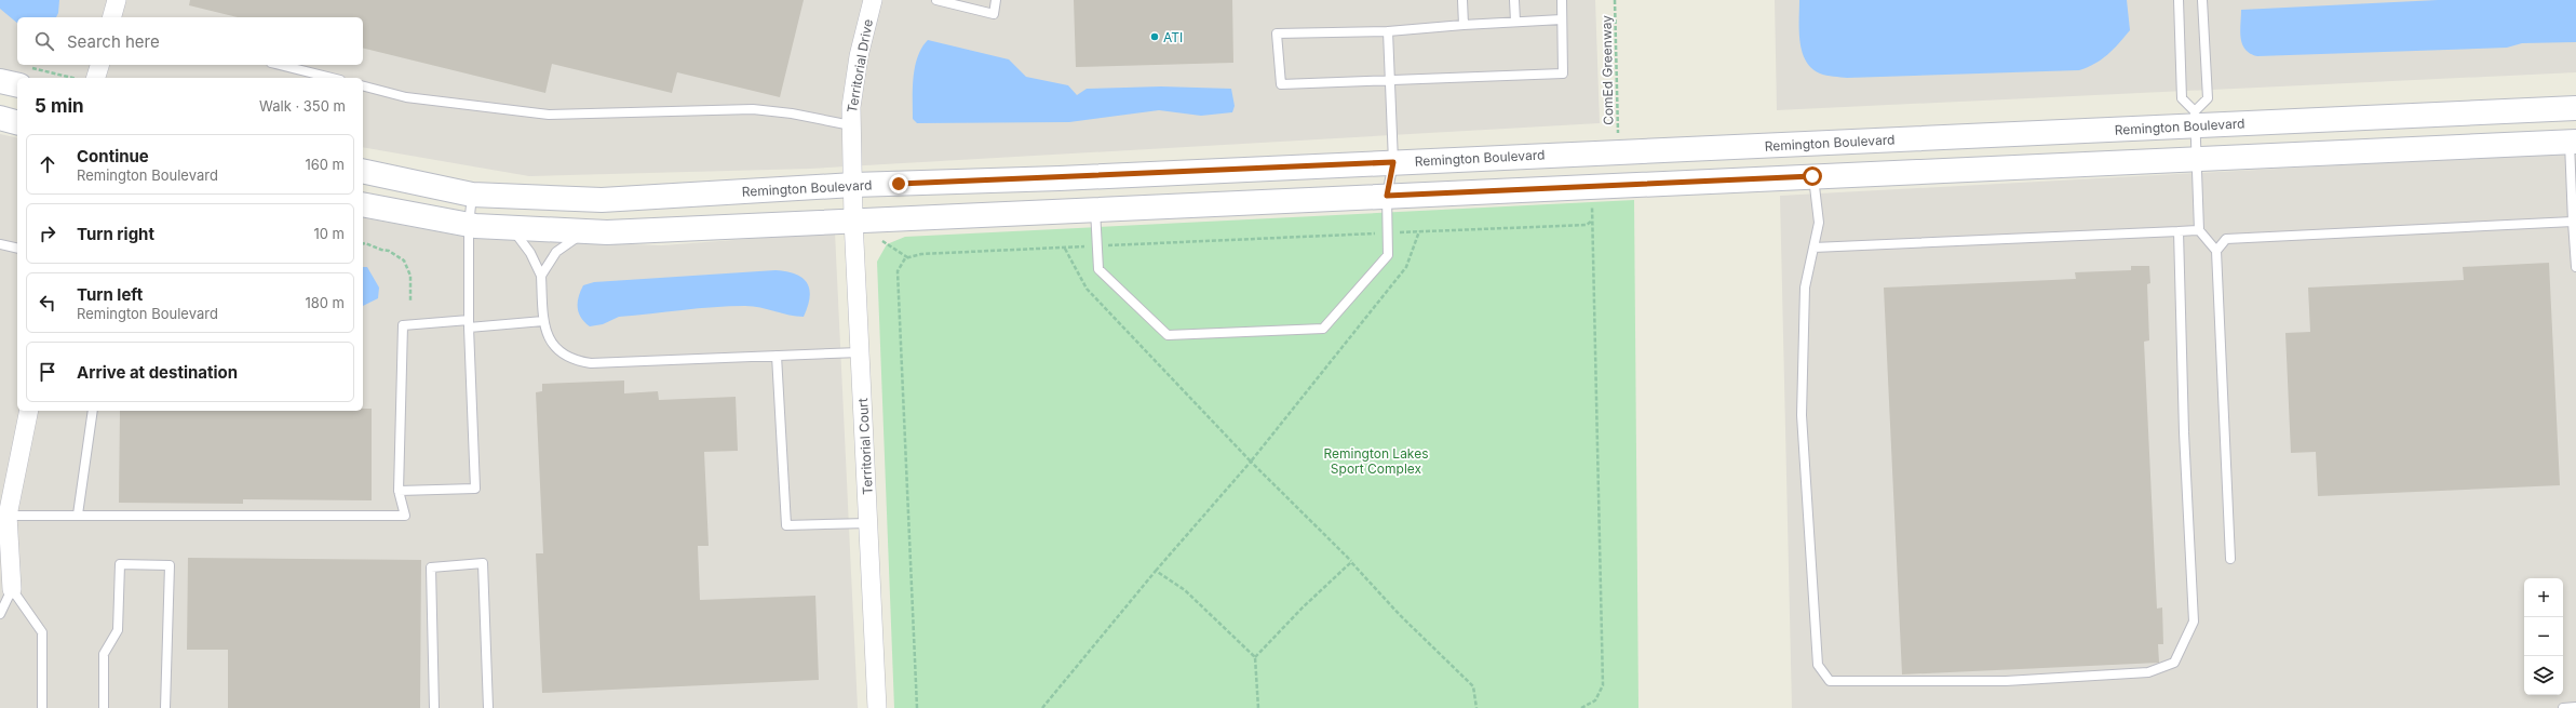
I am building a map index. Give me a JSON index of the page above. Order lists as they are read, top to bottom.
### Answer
{
  "streets": {
    "street": ["Territorial Drive", "Remington Boulevard", "Territorial Court"],
    "path": ["ComEd Greenway"]
  },
  "crossings": [
    ["Territorial Drive", "Remington Boulevard"],
    ["Territorial Drive", "Territorial Court"],
    ["Remington Boulevard", "Territorial Court"]
  ],
  "parks": ["Remington Lakes Sport Complex"],
  "places": ["ATI"],
  "page": {
    "search": "Search here",
    "heading": ["5 min", "Walk · 350 m"],
    "list": [
      ["Continue", "Remington Boulevard", "160 m"],
      ["Turn right", "10 m"],
      ["Turn left", "Remington Boulevard", "180 m"],
      "Arrive at destination"
    ],
    "map_buttons": ["+", "−"]
  }
}
